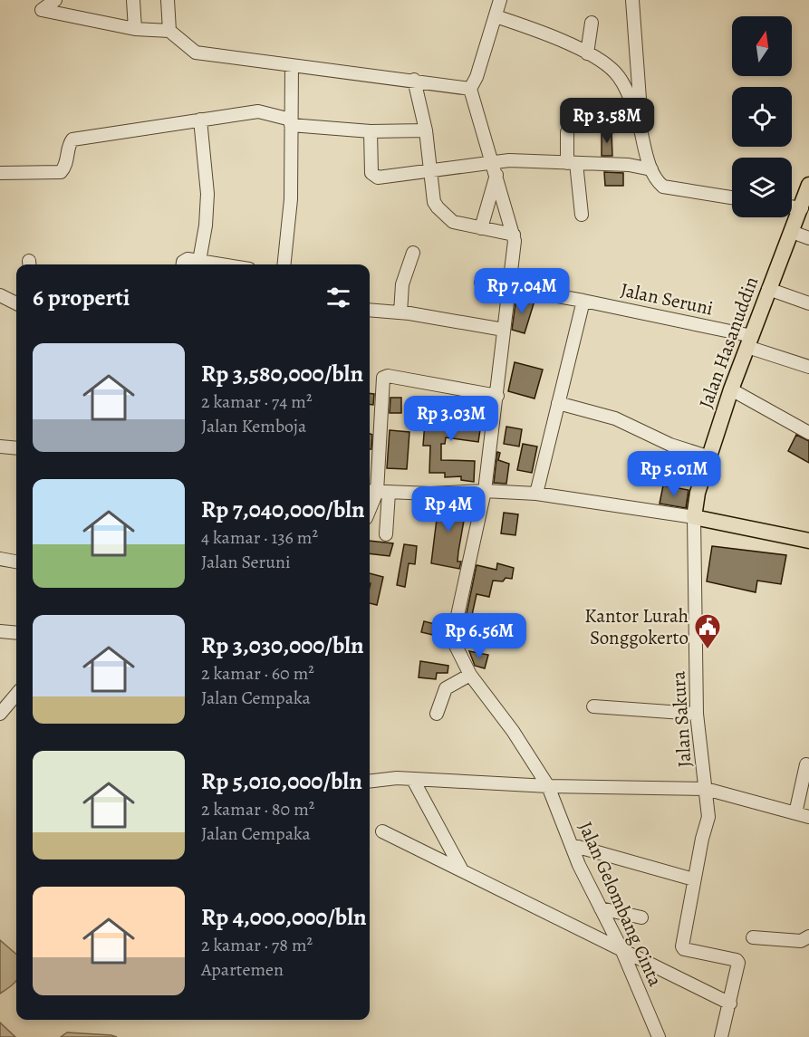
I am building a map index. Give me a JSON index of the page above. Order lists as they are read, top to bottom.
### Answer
{
  "streets": {
    "main road": ["Jalan Hasanuddin"],
    "street": ["Jalan Seruni", "Jalan Sakura", "Jalan Gelombang Cinta"]
  },
  "crossings": [
    ["Jalan Seruni", "Jalan Hasanuddin"],
    ["Jalan Seruni", "Jalan Gelombang Cinta"],
    ["Jalan Hasanuddin", "Jalan Sakura"]
  ],
  "places": {
    "public building": ["Kantor Lurah Songgokerto"]
  },
  "north": "top",
  "page": {
    "price": [
      "Rp 3.58M",
      "Rp 7.04M",
      "Rp 3.03M",
      "Rp 5.01M",
      "Rp 4M",
      "Rp 6.56M"
    ],
    "heading": "6 properti",
    "list": [
      {
        "name": "Rp 3,580,000/bln",
        "note": "2 kamar · 74 m² · Jalan Kemboja"
      },
      {
        "name": "Rp 7,040,000/bln",
        "note": "4 kamar · 136 m² · Jalan Seruni"
      },
      {
        "name": "Rp 3,030,000/bln",
        "note": "2 kamar · 60 m² · Jalan Cempaka"
      },
      {
        "name": "Rp 5,010,000/bln",
        "note": "2 kamar · 80 m² · Jalan Cempaka"
      },
      {
        "name": "Rp 4,000,000/bln",
        "note": "2 kamar · 78 m² · Apartemen"
      }
    ]
  }
}
